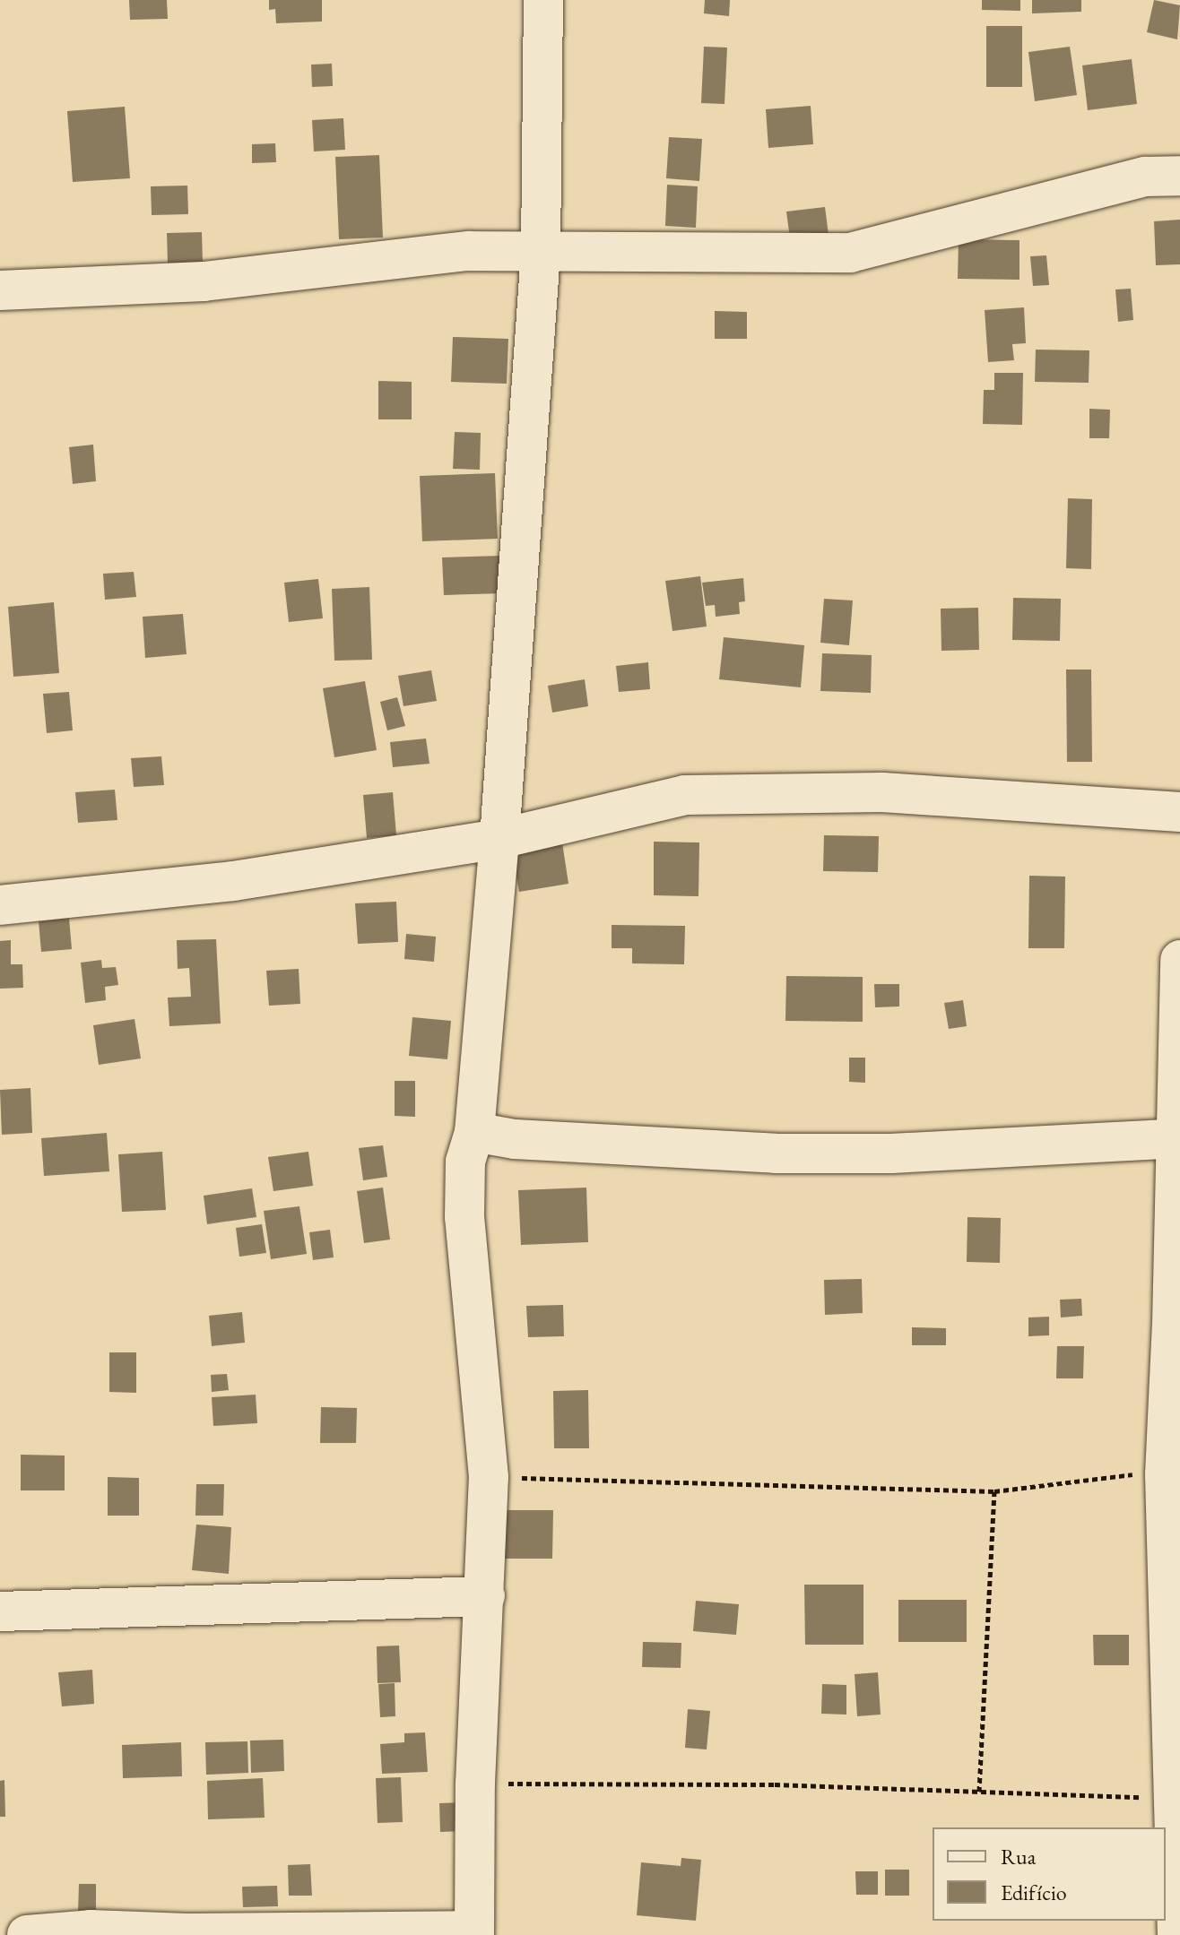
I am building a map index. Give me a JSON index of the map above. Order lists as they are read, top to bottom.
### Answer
{
  "legend": ["Rua", "Edifício"]
}
